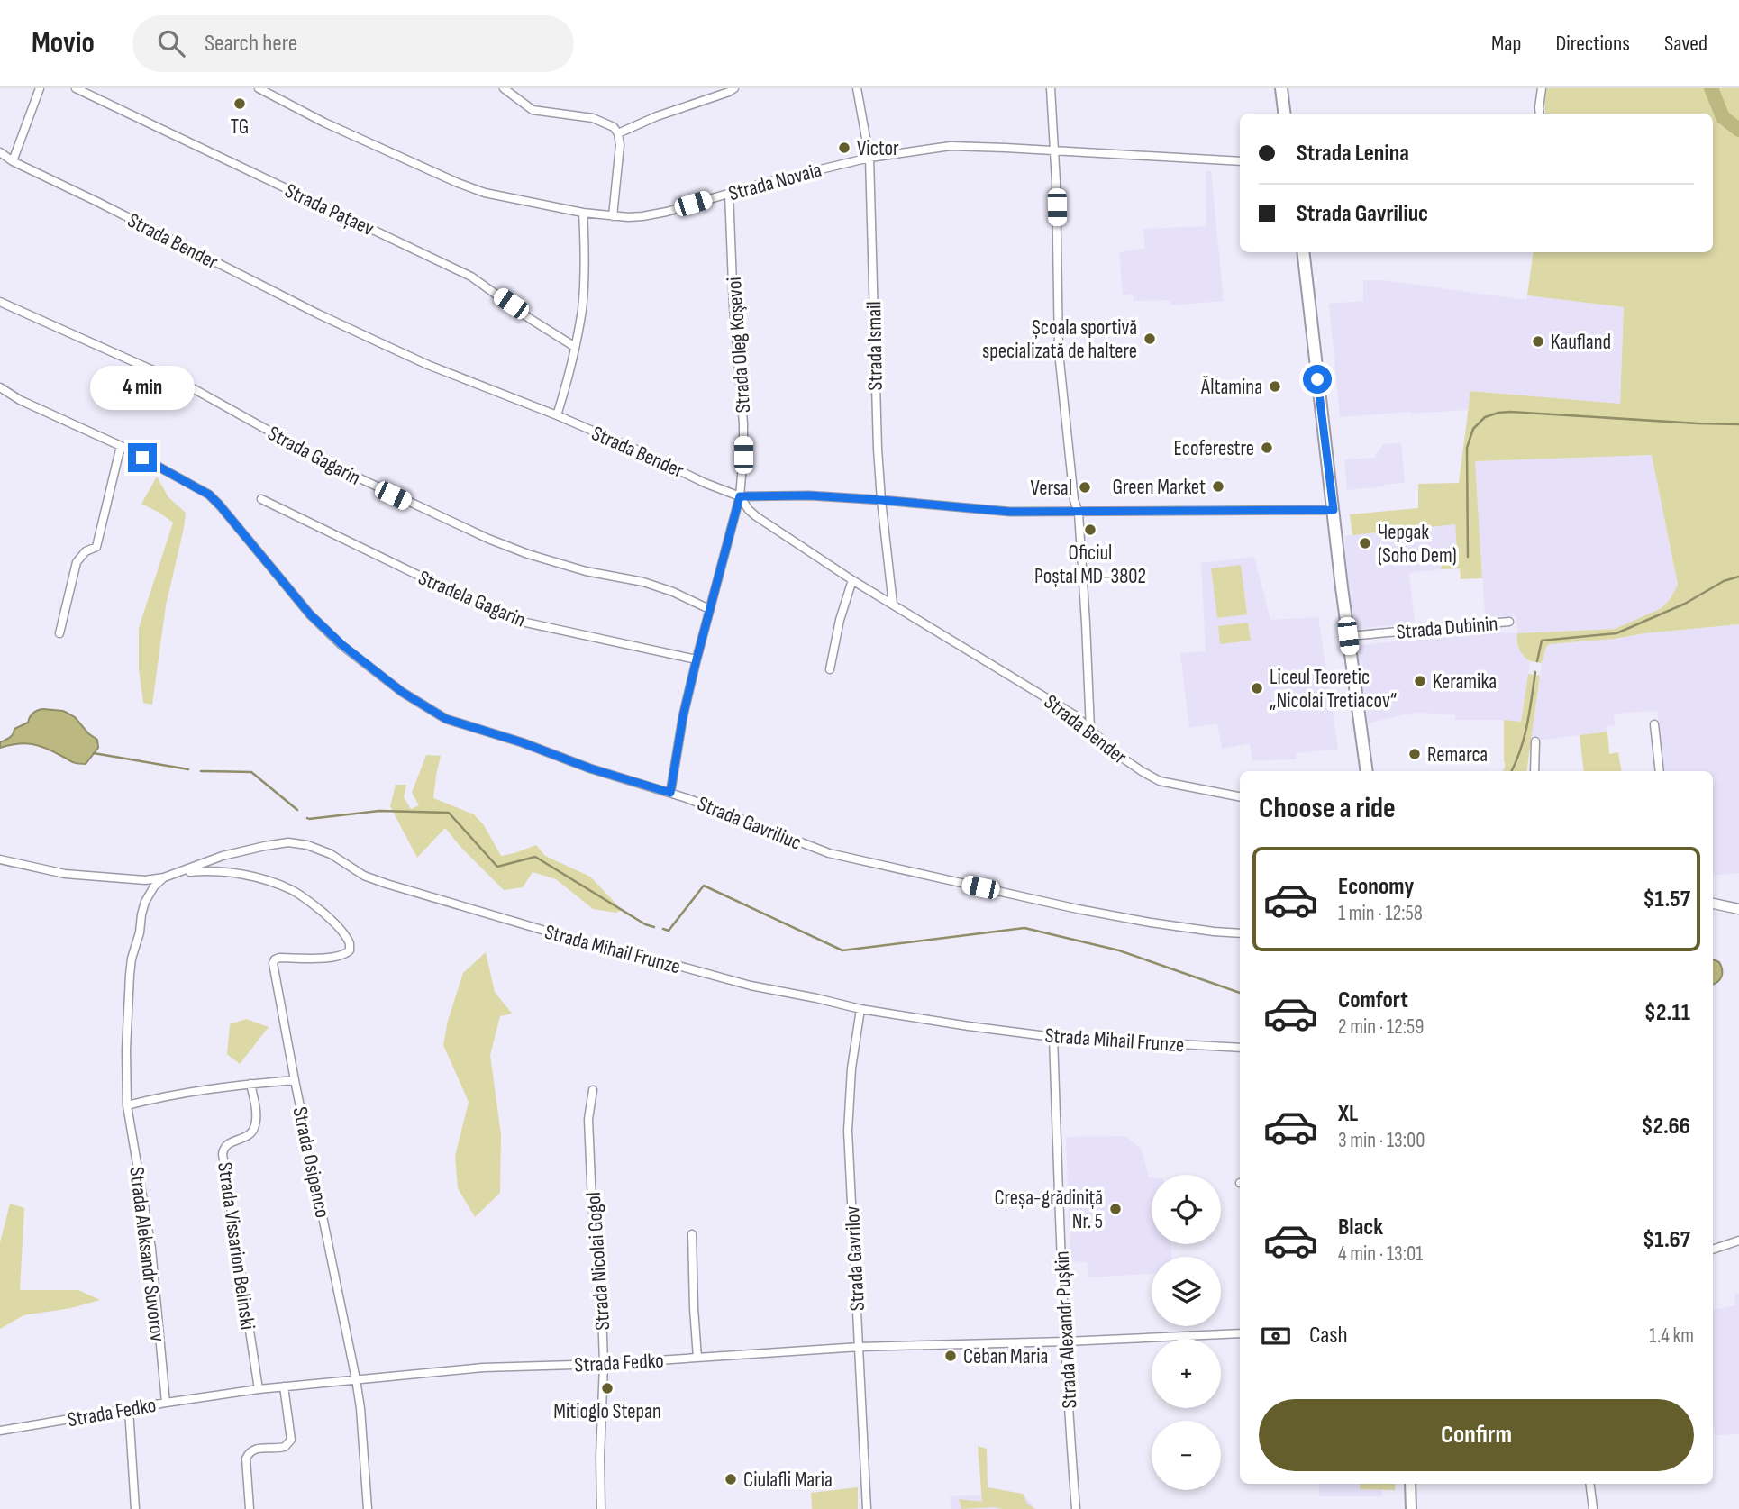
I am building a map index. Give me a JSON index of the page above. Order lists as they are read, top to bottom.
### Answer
{
  "streets": {
    "street": [
      "Strada Novaia",
      "Strada Pațaev",
      "Strada Bender",
      "Strada Oleg Koşevoi",
      "Strada Ismail",
      "Strada Gagarin",
      "Stradela Gagarin",
      "Strada Dubinin",
      "Strada Gavriliuc",
      "Strada Mihail Frunze",
      "Strada Osipenco",
      "Strada Vissarion Belinski",
      "Strada Aleksandr Suvorov",
      "Strada Gavrilov",
      "Strada Nicolai Gogol",
      "Strada Alexandr Pușkin",
      "Strada Fedko"
    ]
  },
  "crossings": [
    ["Strada Novaia", "Strada Oleg Koşevoi"],
    ["Strada Novaia", "Strada Ismail"],
    ["Strada Bender", "Strada Oleg Koşevoi"],
    ["Strada Bender", "Strada Ismail"],
    ["Strada Oleg Koşevoi", "Strada Gagarin"],
    ["Strada Oleg Koşevoi", "Stradela Gagarin"],
    ["Strada Oleg Koşevoi", "Strada Gavriliuc"],
    ["Strada Mihail Frunze", "Strada Osipenco"],
    ["Strada Mihail Frunze", "Strada Aleksandr Suvorov"],
    ["Strada Mihail Frunze", "Strada Gavrilov"],
    ["Strada Mihail Frunze", "Strada Alexandr Pușkin"],
    ["Strada Osipenco", "Strada Fedko"],
    ["Strada Vissarion Belinski", "Strada Fedko"],
    ["Strada Aleksandr Suvorov", "Strada Fedko"],
    ["Strada Gavrilov", "Strada Fedko"],
    ["Strada Nicolai Gogol", "Strada Fedko"],
    ["Strada Alexandr Pușkin", "Strada Fedko"]
  ],
  "places": [
    "TG",
    "Victor",
    "Școala sportivă specializată de haltere",
    "Kaufland",
    "Ăltamina",
    "Ecoferestre",
    "Green Market",
    "Versal",
    "Oficiul Poștal MD-3802",
    "Чердак (Soho Dem)",
    "Keramika",
    "Liceul Teoretic „Nicolai Tretiacov“",
    "Remarca",
    "Creșa-grădiniță Nr. 5",
    "Ceban Maria",
    "Mitioglo Stepan",
    "Ciulafli Maria"
  ],
  "page": {
    "header": "Movio",
    "search": "Search here",
    "nav": ["Map", "Directions", "Saved"],
    "banner": ["Strada Lenina", "Strada Gavriliuc"],
    "bubble": "4 min",
    "heading": "Choose a ride",
    "list": [
      {
        "name": "Economy",
        "note": "1 min · 12:58",
        "value": "$1.57"
      },
      {
        "name": "Comfort",
        "note": "2 min · 12:59",
        "value": "$2.11"
      },
      {
        "name": "XL",
        "note": "3 min · 13:00",
        "value": "$2.66"
      },
      {
        "name": "Black",
        "note": "4 min · 13:01",
        "value": "$1.67"
      }
    ],
    "map_buttons": ["+", "−"],
    "pay": ["Cash", "1.4 km"],
    "buttons": "Confirm"
  }
}
